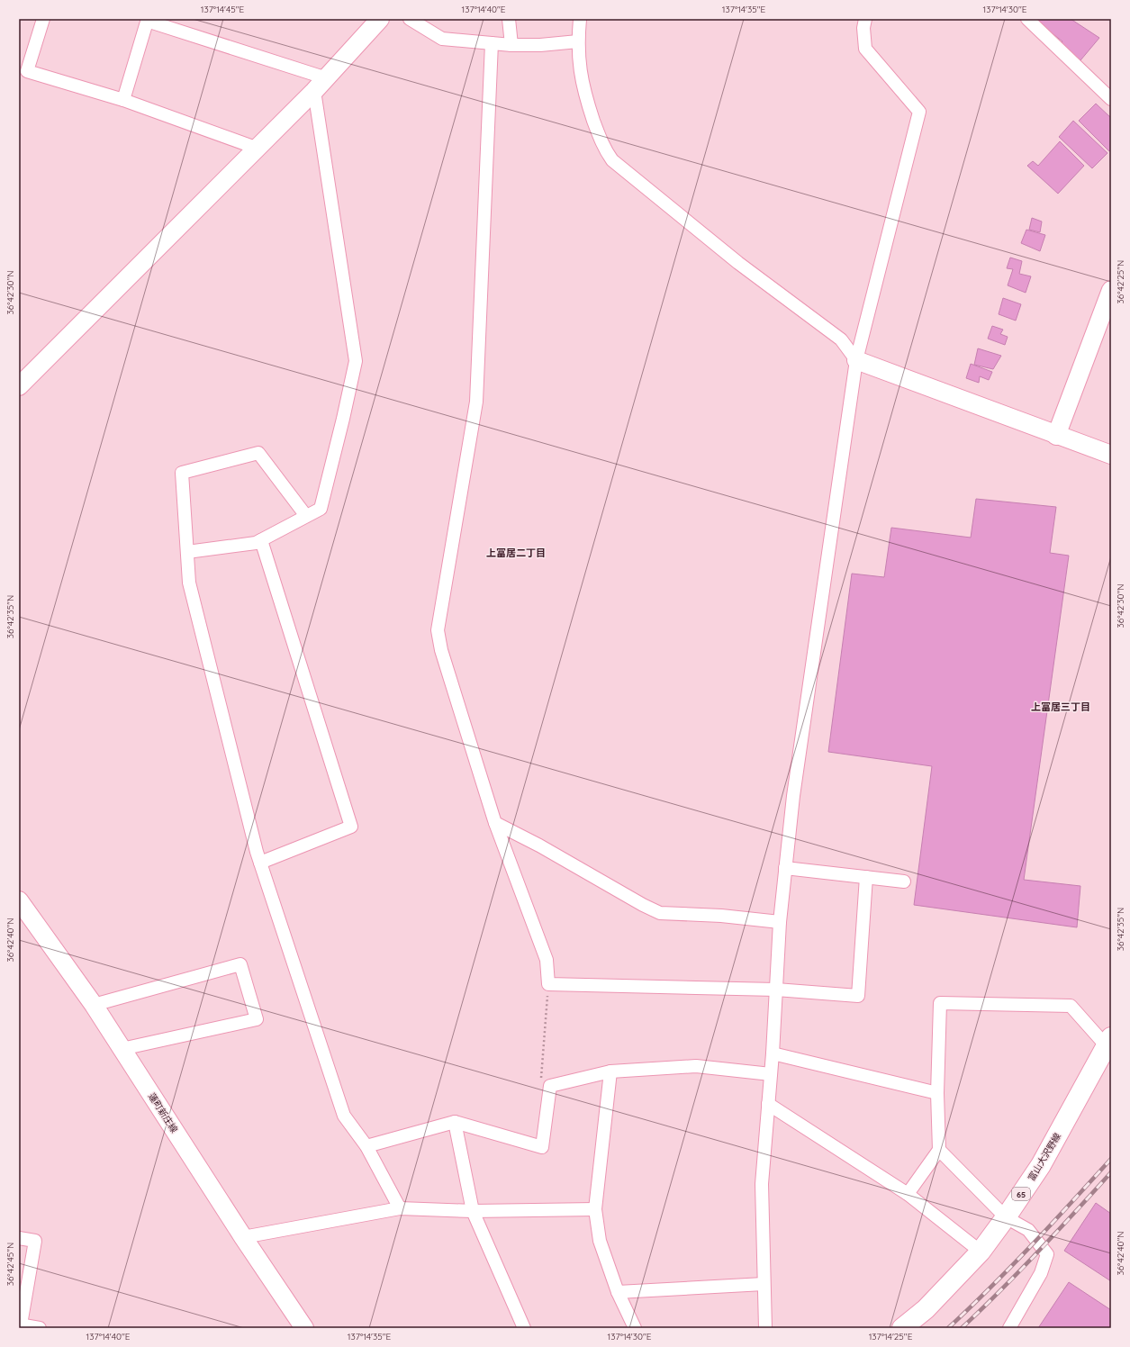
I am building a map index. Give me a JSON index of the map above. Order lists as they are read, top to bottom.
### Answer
{
  "streets": {
    "main road": ["富山大沢野線", "65"],
    "street": ["蓮町新庄線"]
  },
  "districts": ["上冨居二丁目", "上冨居三丁目"],
  "coordinates": [
    "137°14'45\"E",
    "137°14'40\"E",
    "137°14'35\"E",
    "137°14'30\"E",
    "36°42'25\"N",
    "36°42'30\"N",
    "36°42'35\"N",
    "36°42'40\"N",
    "36°42'45\"N",
    "137°14'25\"E"
  ]
}
